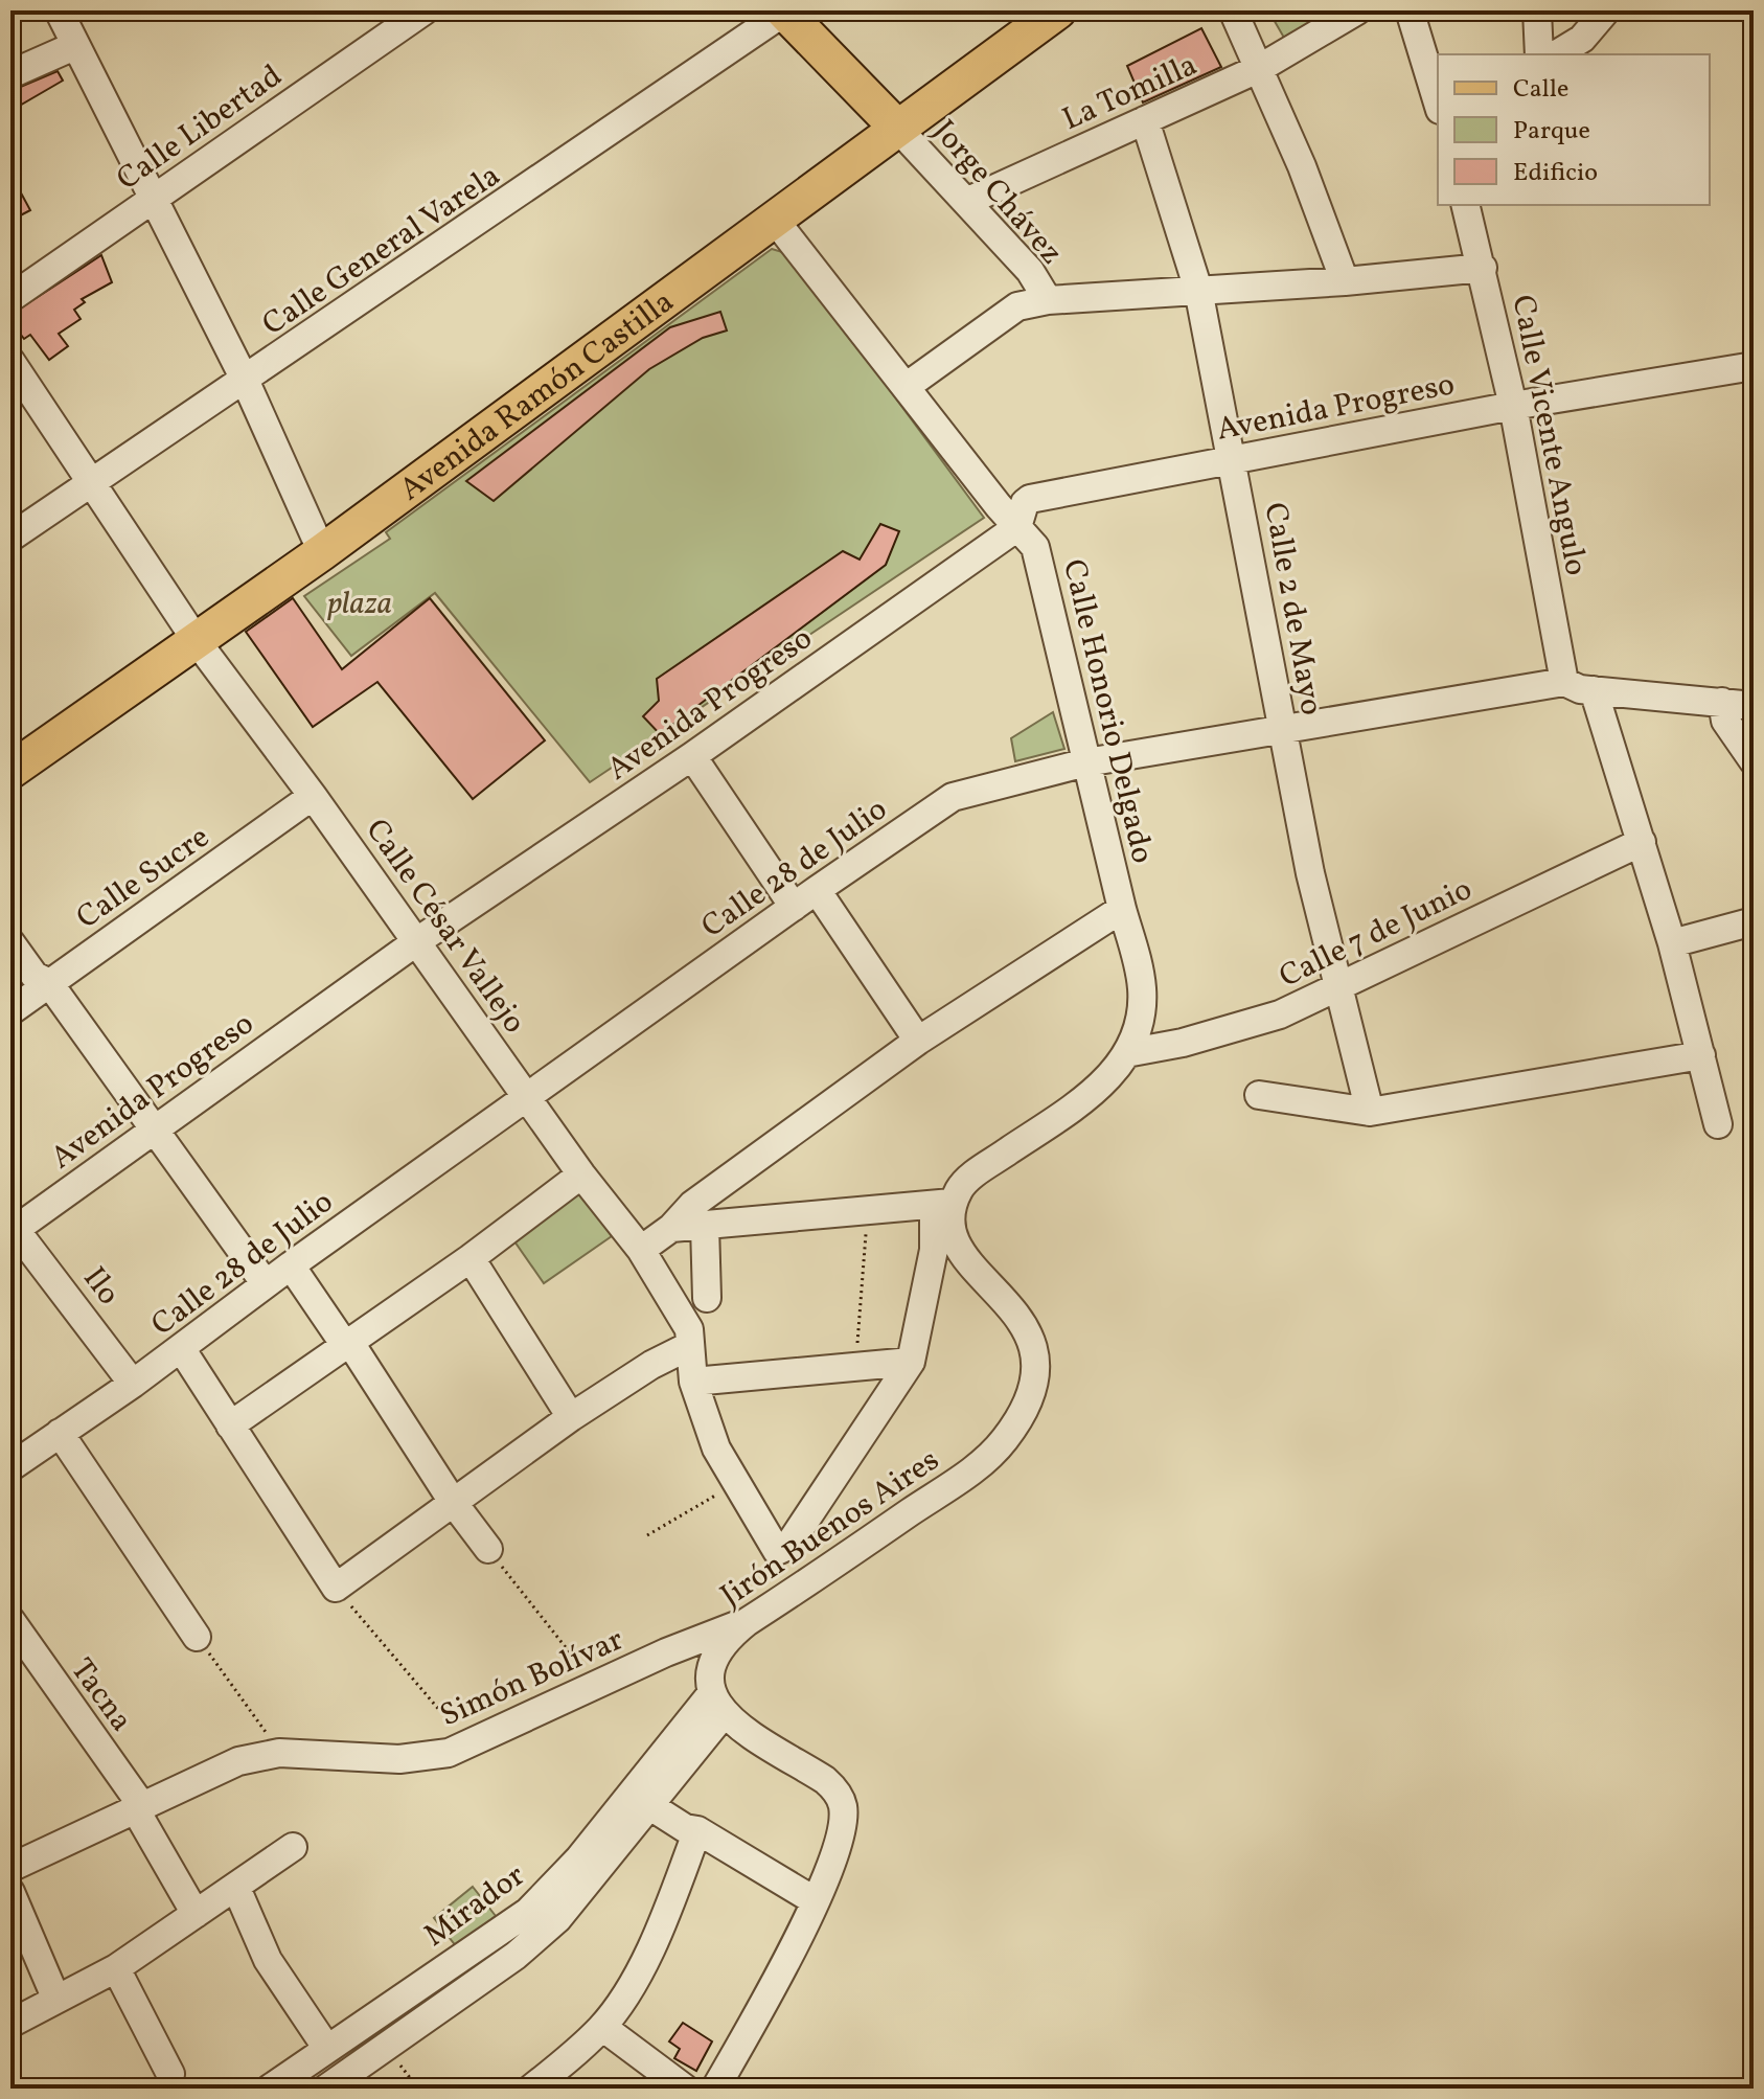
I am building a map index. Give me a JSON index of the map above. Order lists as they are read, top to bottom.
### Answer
{
  "streets": {
    "main road": ["Avenida Ramón Castilla"],
    "street": [
      "La Tomilla",
      "Calle Libertad",
      "Jorge Chávez",
      "Calle General Varela",
      "Avenida Progreso",
      "Calle Vicente Angulo",
      "Calle 2 de Mayo",
      "Calle Honorio Delgado",
      "Calle 28 de Julio",
      "Calle Sucre",
      "Calle César Vallejo",
      "Calle 7 de Junio",
      "Ilo",
      "Jirón Buenos Aires",
      "Simón Bolívar",
      "Tacna",
      "Mirador"
    ]
  },
  "crossings": [
    ["La Tomilla", "Jorge Chávez"],
    ["La Tomilla", "Calle 2 de Mayo"],
    ["Jorge Chávez", "Avenida Ramón Castilla"],
    ["Jorge Chávez", "Calle Vicente Angulo"],
    ["Jorge Chávez", "Calle 2 de Mayo"],
    ["Calle General Varela", "Calle César Vallejo"],
    ["Avenida Ramón Castilla", "Calle Honorio Delgado"],
    ["Avenida Ramón Castilla", "Calle César Vallejo"],
    ["Avenida Progreso", "Calle Vicente Angulo"],
    ["Avenida Progreso", "Calle 2 de Mayo"],
    ["Avenida Progreso", "Calle Honorio Delgado"],
    ["Avenida Progreso", "Calle César Vallejo"],
    ["Avenida Progreso", "Ilo"],
    ["Calle Vicente Angulo", "Calle 28 de Julio"],
    ["Calle 2 de Mayo", "Calle 28 de Julio"],
    ["Calle 2 de Mayo", "Calle 7 de Junio"],
    ["Calle Honorio Delgado", "Calle 28 de Julio"],
    ["Calle Honorio Delgado", "Calle 7 de Junio"],
    ["Calle 28 de Julio", "Calle César Vallejo"],
    ["Calle 28 de Julio", "Ilo"],
    ["Calle Sucre", "Calle César Vallejo"],
    ["Jirón Buenos Aires", "Simón Bolívar"],
    ["Jirón Buenos Aires", "Mirador"],
    ["Simón Bolívar", "Tacna"]
  ],
  "parks": ["plaza"],
  "legend": ["Calle", "Parque", "Edificio"]
}
